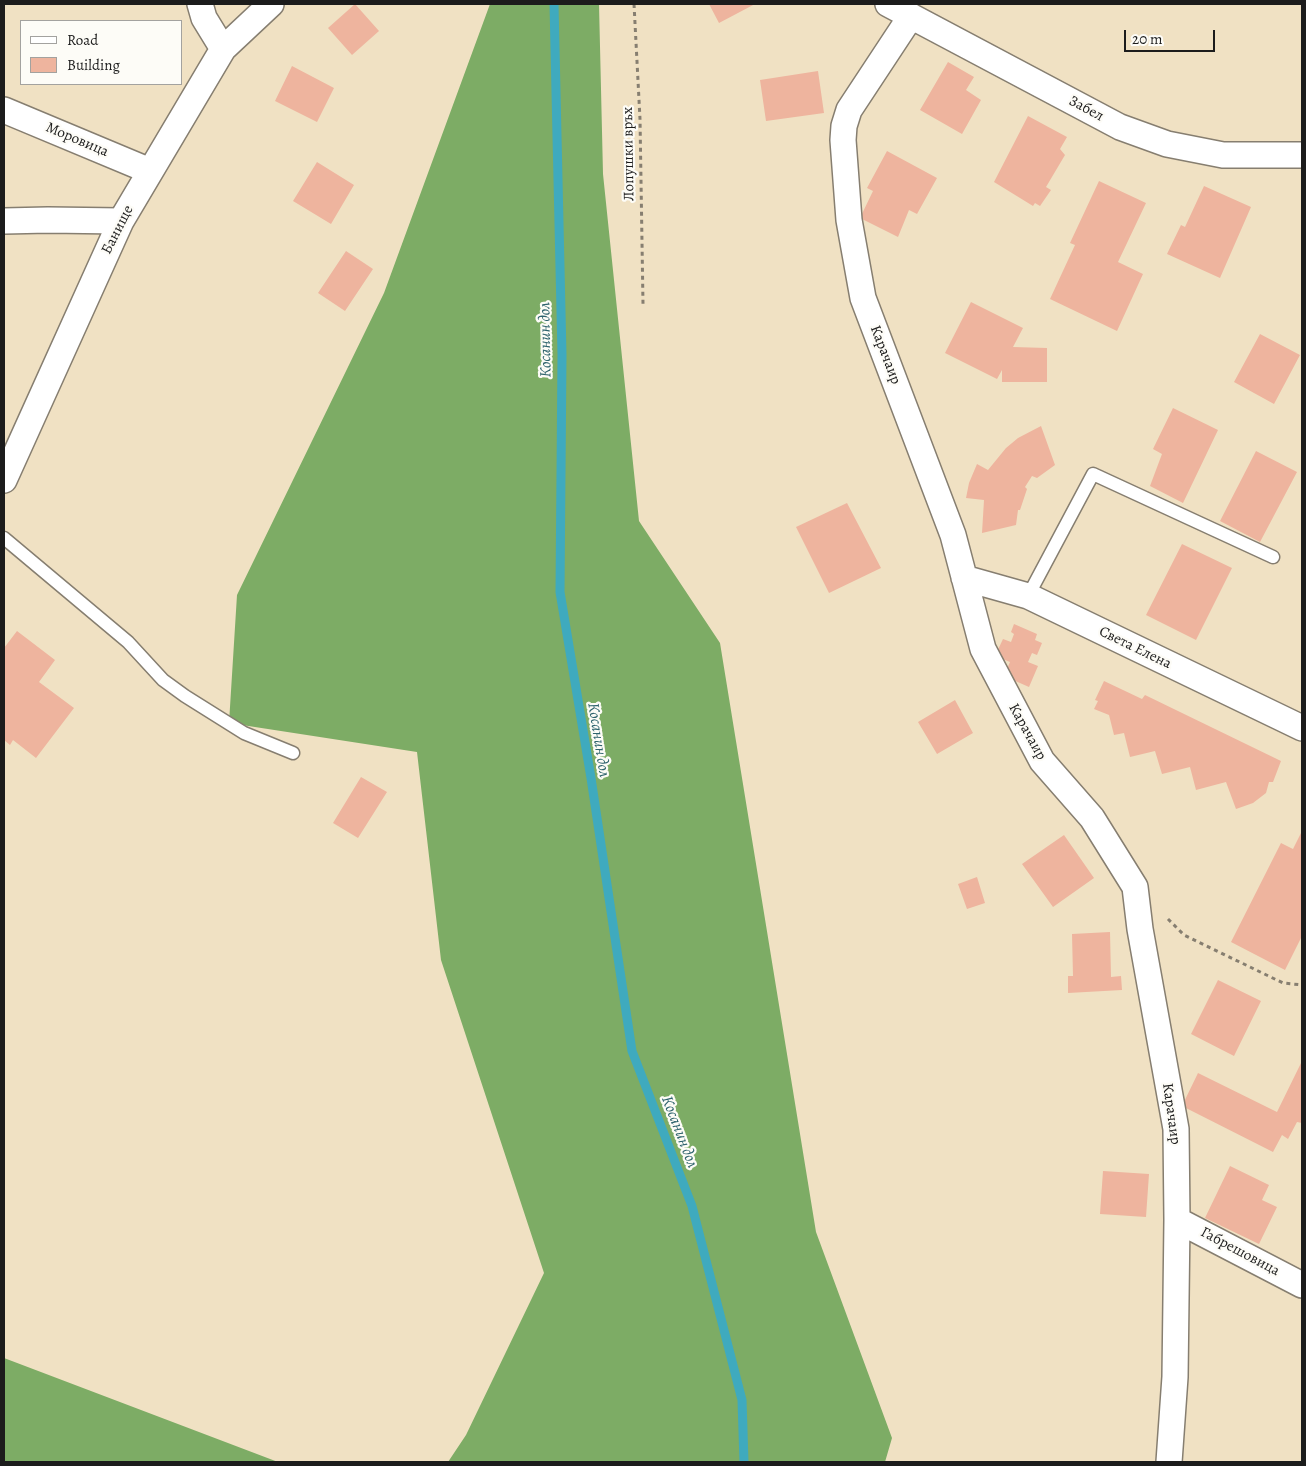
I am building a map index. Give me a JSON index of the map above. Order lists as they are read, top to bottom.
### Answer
{
  "streets": {
    "street": [
      "Забел",
      "Моровица",
      "Банище",
      "Карачаир",
      "Света Елена",
      "Габрешовица"
    ],
    "path": ["Лопушки връх"]
  },
  "crossings": [
    ["Забел", "Карачаир"],
    ["Моровица", "Банище"],
    ["Карачаир", "Света Елена"],
    ["Карачаир", "Габрешовица"]
  ],
  "water": ["Косанин дол"],
  "legend": ["Road", "Building"],
  "scale_bar": "20 m"
}
